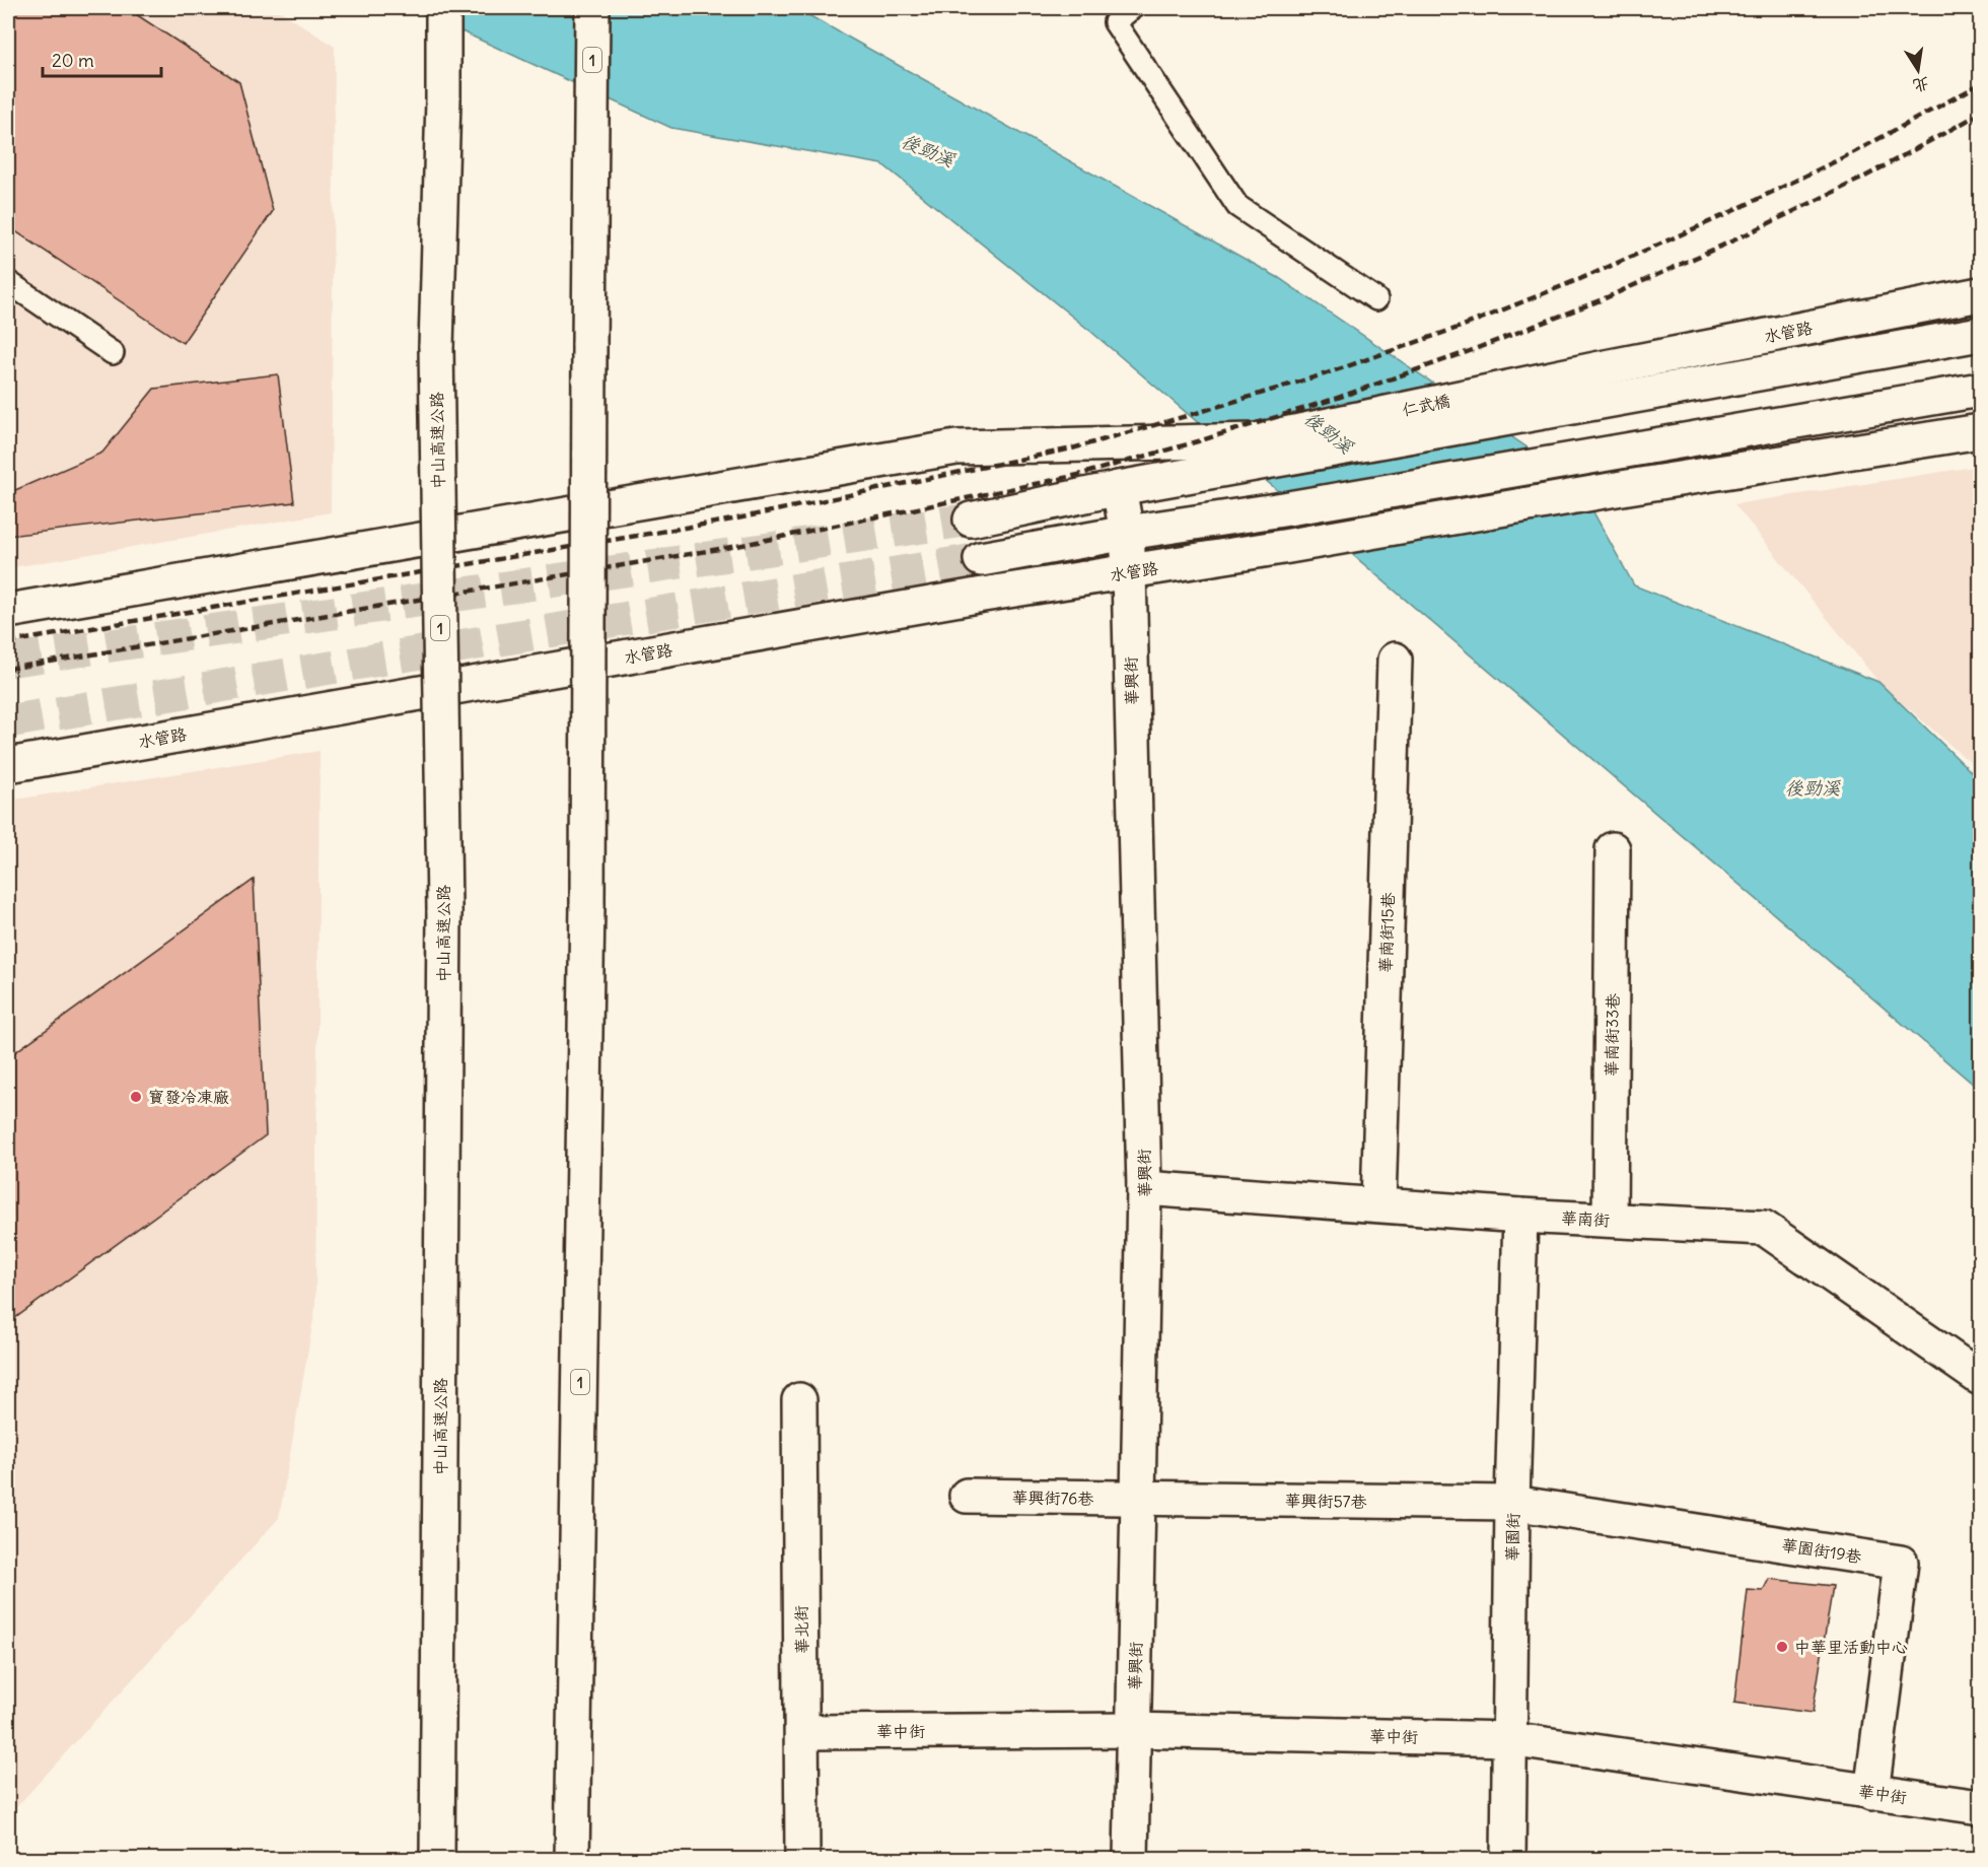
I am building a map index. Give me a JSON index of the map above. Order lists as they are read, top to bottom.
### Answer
{
  "streets": {
    "main road": [
      "1",
      "水管路",
      "仁武橋",
      "中山高速公路",
      "華興街",
      "華南街15巷",
      "華南街33巷",
      "華南街",
      "華興街76巷",
      "華興街57巷",
      "華園街",
      "華園街19巷",
      "華北街",
      "華中街"
    ]
  },
  "crossings": [
    ["水管路", "仁武橋"],
    ["水管路", "華興街"],
    ["華興街", "華南街"],
    ["華興街", "華興街76巷"],
    ["華興街", "華興街57巷"],
    ["華興街", "華中街"],
    ["華南街15巷", "華南街"],
    ["華南街33巷", "華南街"],
    ["華南街", "華園街"],
    ["華興街76巷", "華興街57巷"],
    ["華興街57巷", "華園街"],
    ["華興街57巷", "華園街19巷"],
    ["華園街", "華園街19巷"],
    ["華園街", "華中街"],
    ["華園街19巷", "華中街"],
    ["華北街", "華中街"]
  ],
  "water": ["後勁溪"],
  "places": ["寶發冷凍廠", "中華里活動中心"],
  "scale_bar": "20 m",
  "north": "bottom"
}
